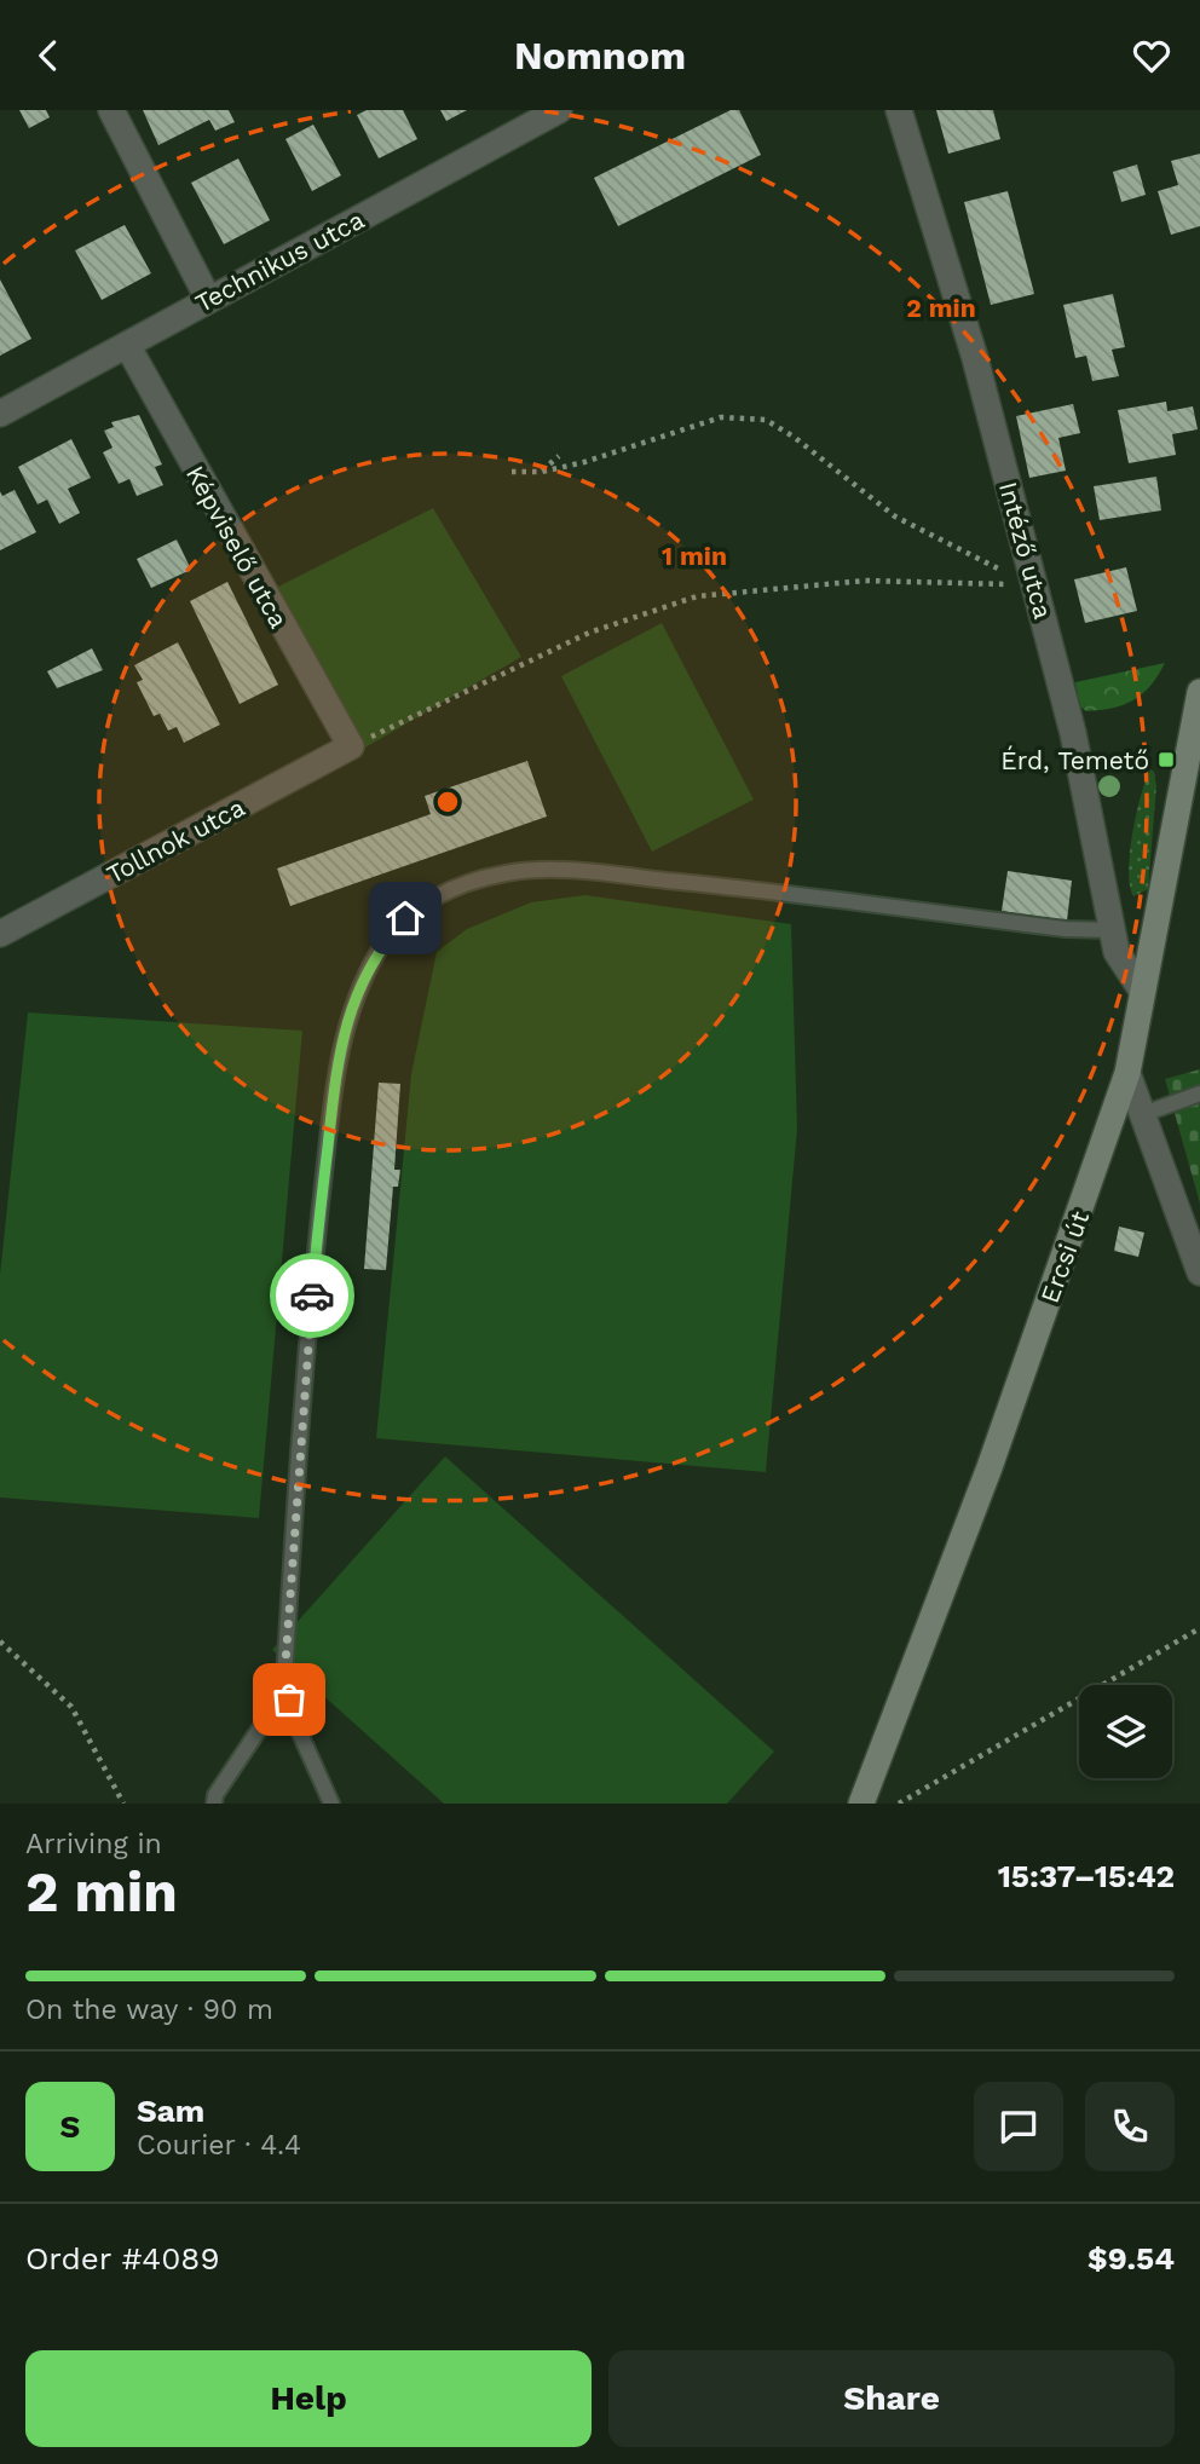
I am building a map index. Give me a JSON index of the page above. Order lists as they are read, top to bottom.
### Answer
{
  "streets": {
    "main road": ["Ercsi út"],
    "street": [
      "Technikus utca",
      "Képviselő utca",
      "Intéző utca",
      "Tollnok utca"
    ]
  },
  "crossings": [
    ["Technikus utca", "Képviselő utca"],
    ["Képviselő utca", "Tollnok utca"],
    ["Intéző utca", "Ercsi út"]
  ],
  "places": {
    "transit": ["Érd, Temető"]
  },
  "page": {
    "header": "Nomnom",
    "heading": ["2 min", "Arriving in", "15:37–15:42"],
    "panel": [
      "Sam",
      "Courier · 4.4",
      "Order #4089",
      "$9.54"
    ],
    "bar": "On the way · 90 m",
    "round": "S",
    "buttons": ["Help", "Share"]
  },
  "rings": ["2 min", "1 min"]
}
